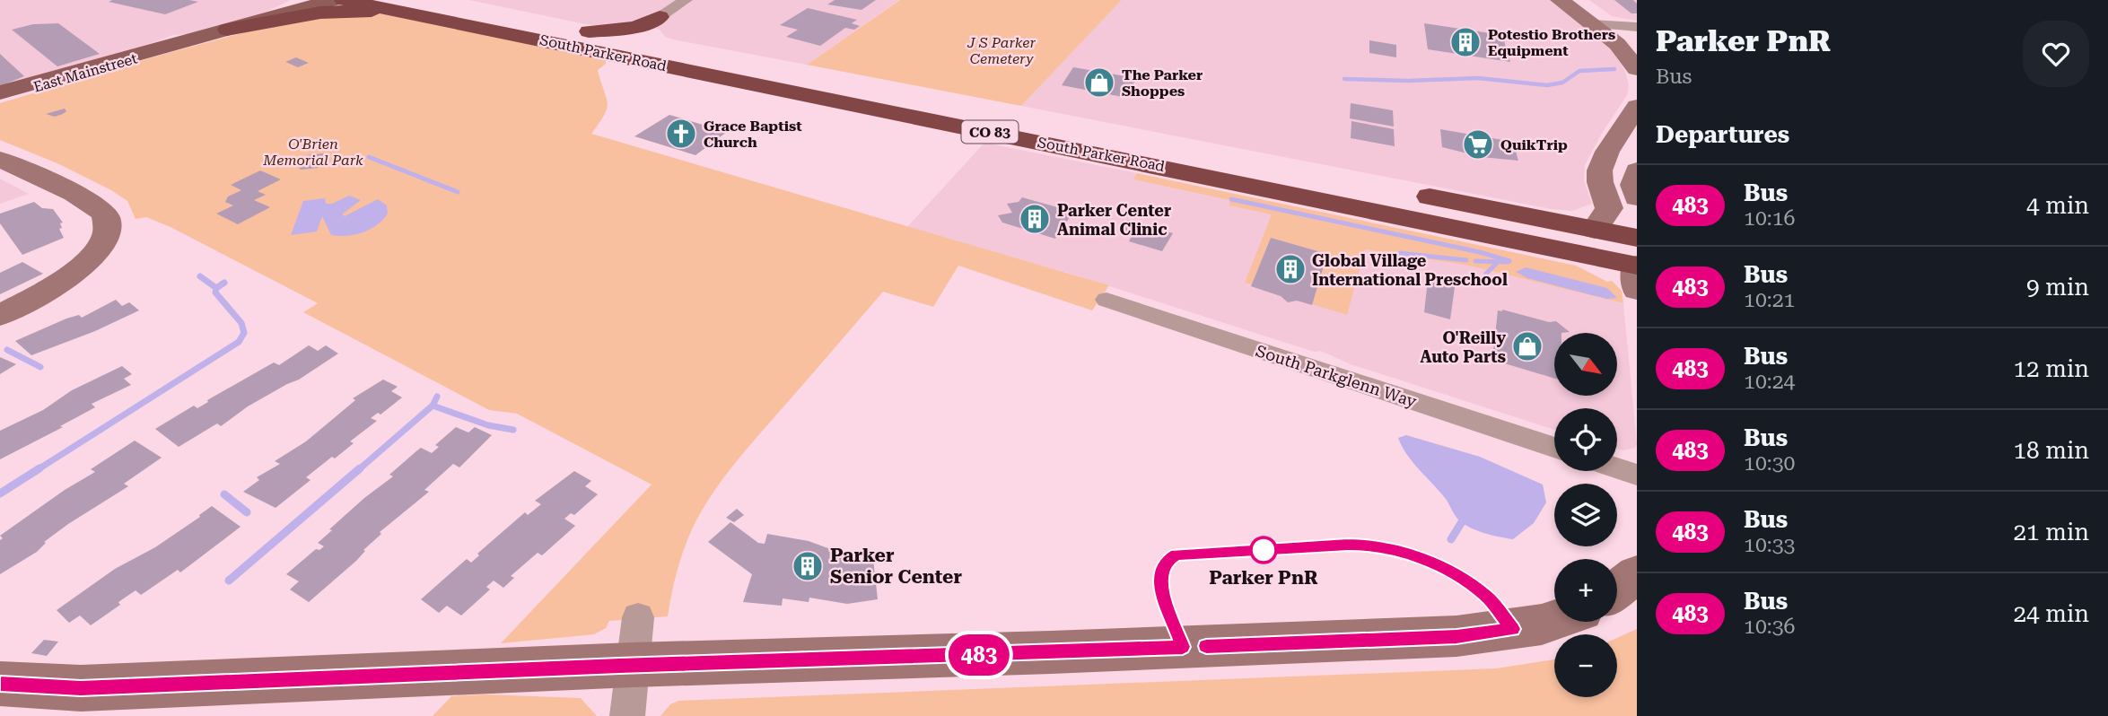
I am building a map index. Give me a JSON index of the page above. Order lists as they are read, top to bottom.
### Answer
{
  "streets": {
    "highway": ["South Parker Road", "CO 83"],
    "main road": ["East Mainstreet"],
    "street": ["South Parkglenn Way"]
  },
  "parks": ["J S Parker Cemetery", "O'Brien Memorial Park"],
  "places": {
    "building": [
      "Potestio Brothers Equipment",
      "Parker Center Animal Clinic",
      "Global Village International Preschool",
      "Parker Senior Center"
    ],
    "shop": ["The Parker Shoppes", "O'Reilly Auto Parts"],
    "church": ["Grace Baptist Church"],
    "supermarket": ["QuikTrip"],
    "other": ["Parker PnR"]
  },
  "lines": ["bus line 483"],
  "north": "bottom right",
  "page": {
    "on_map": "483",
    "heading": [
      ["Parker PnR", "Bus"],
      "Departures"
    ],
    "list": [
      {
        "mark": "483",
        "name": "Bus",
        "note": "10:16",
        "value": "4 min"
      },
      {
        "mark": "483",
        "name": "Bus",
        "note": "10:21",
        "value": "9 min"
      },
      {
        "mark": "483",
        "name": "Bus",
        "note": "10:24",
        "value": "12 min"
      },
      {
        "mark": "483",
        "name": "Bus",
        "note": "10:30",
        "value": "18 min"
      },
      {
        "mark": "483",
        "name": "Bus",
        "note": "10:33",
        "value": "21 min"
      },
      {
        "mark": "483",
        "name": "Bus",
        "note": "10:36",
        "value": "24 min"
      }
    ],
    "map_buttons": ["+", "−"]
  }
}
